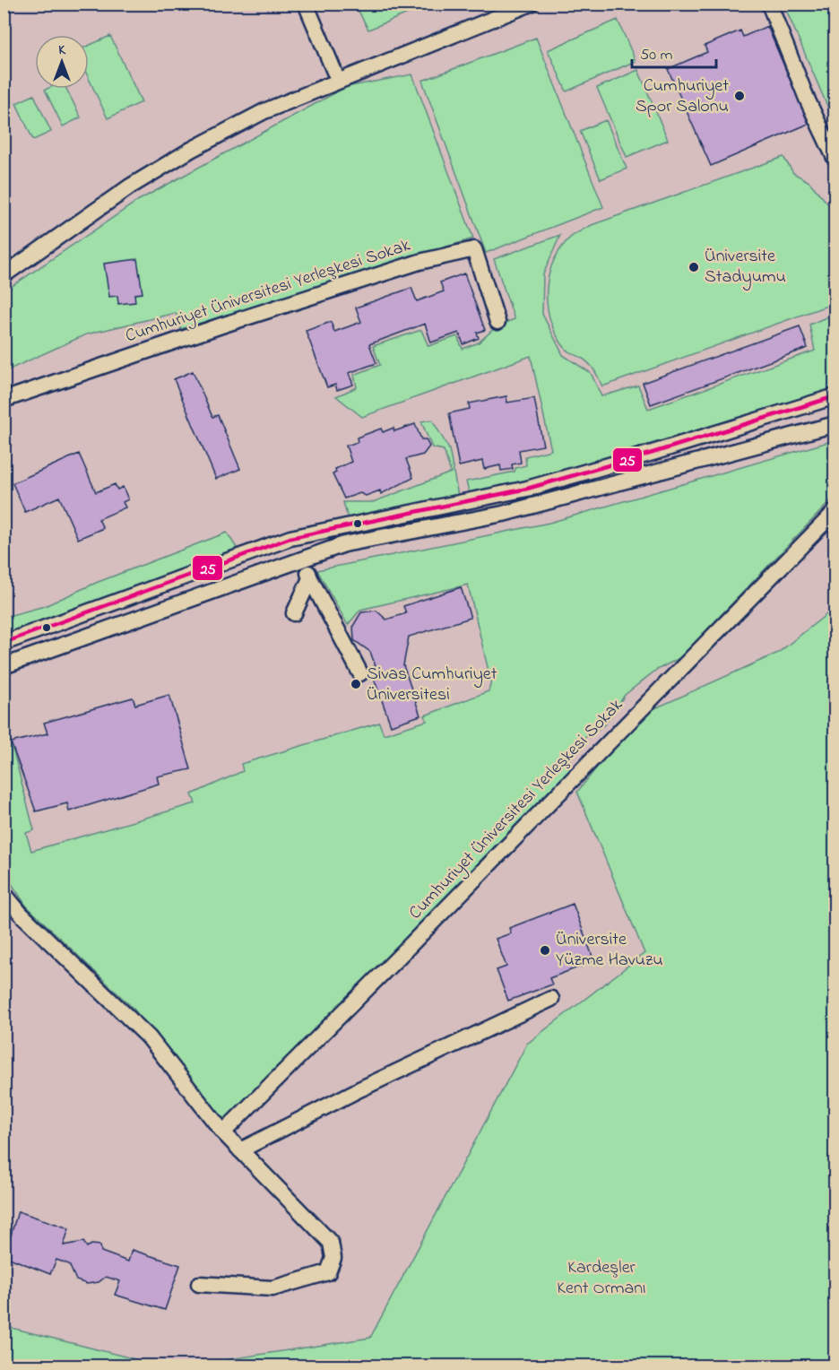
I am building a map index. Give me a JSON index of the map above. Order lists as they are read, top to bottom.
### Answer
{
  "streets": {
    "street": ["Cumhuriyet Üniversitesi Yerleşkesi Sokak"]
  },
  "parks": ["Kardeşler Kent Ormanı"],
  "places": [
    "Cumhuriyet Spor Salonu",
    "Üniversite Stadyumu",
    "Sivas Cumhuriyet Üniversitesi",
    "Üniversite Yüzme Havuzu"
  ],
  "lines": ["transit line 25"],
  "scale_bar": "50 m",
  "north": "top"
}
